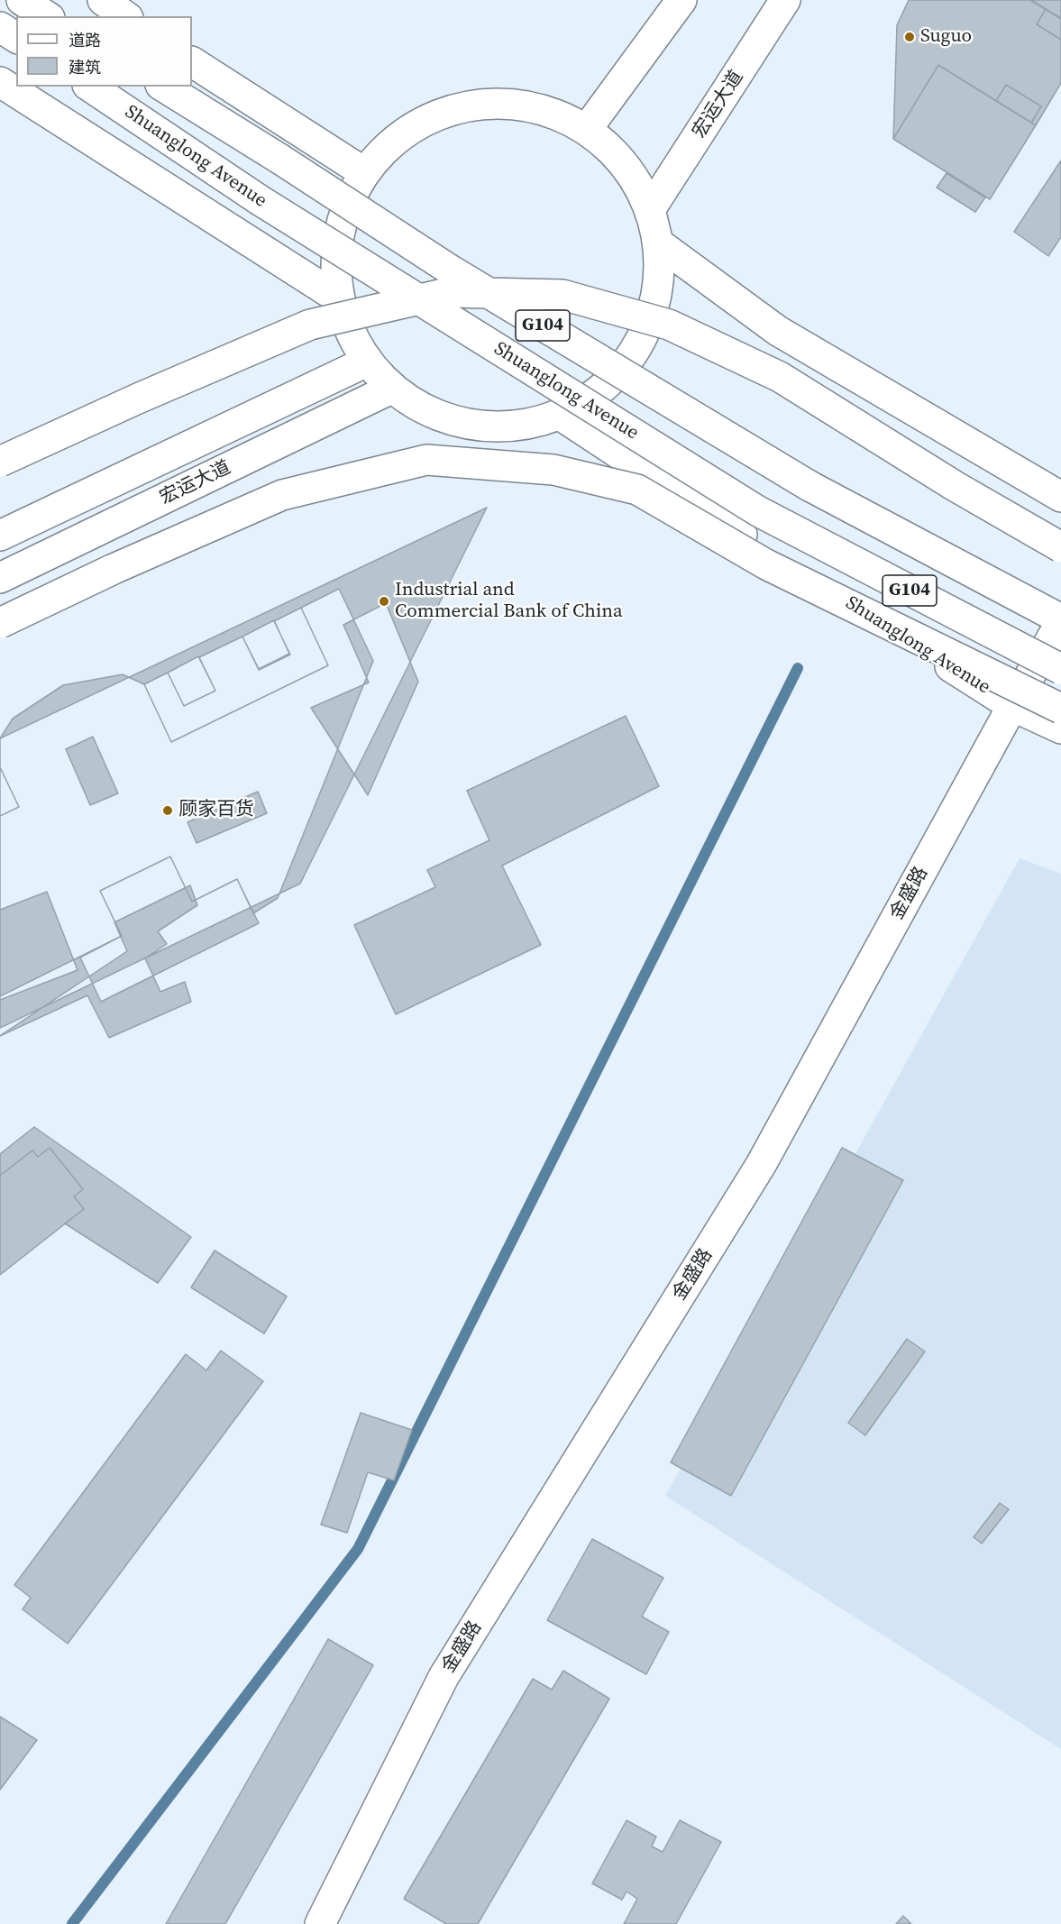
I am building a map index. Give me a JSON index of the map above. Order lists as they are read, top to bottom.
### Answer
{
  "streets": {
    "main road": [
      "宏运大道",
      "Shuanglong Avenue",
      "G104",
      "金盛路"
    ]
  },
  "crossings": [
    ["Shuanglong Avenue", "金盛路"]
  ],
  "places": ["Suguo", "Industrial and Commercial Bank of China", "顾家百货"],
  "legend": ["道路", "建筑"]
}
